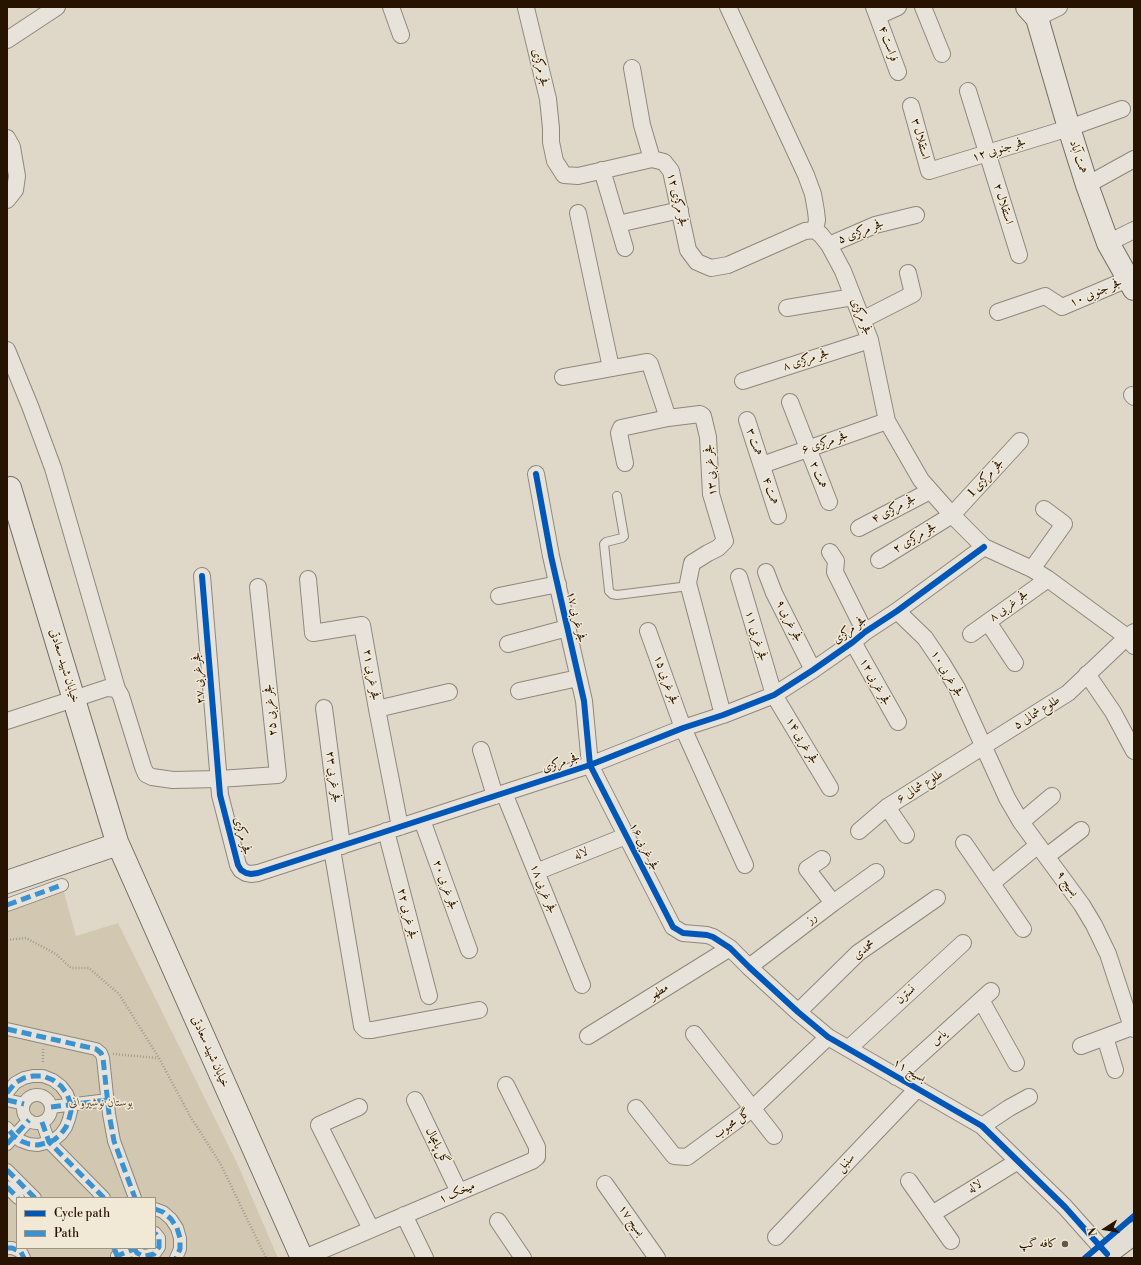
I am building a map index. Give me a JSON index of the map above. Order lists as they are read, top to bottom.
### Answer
{
  "streets": {
    "main road": ["همت آباد", "خیابان شهید سعادتی"],
    "street": [
      "فراست ۴",
      "فجر مرکزی",
      "استقلال ۳",
      "فجر جنوبی ۱۲",
      "فجر مرکزی ۱۲",
      "استقلال ۲",
      "فجر مرکزی ۵",
      "فجر جنوبی ۱۰",
      "فجر مرکزی ۸",
      "همت ۳",
      "فجر مرکزی ۶",
      "فجر غربی ۱۳",
      "همت ۲",
      "فجر مرکزی 1",
      "همت ۴",
      "فجر مرکزی ۴",
      "فجر مرکزی ۲",
      "فجر غربی ۸",
      "فجر غربی ۱۷",
      "فجر غربی ۹",
      "فجر غربی ۱۱",
      "فجر غربی ۱۰",
      "فجر غربی ۲۱",
      "فجر غربی ۲۷",
      "فجر غربی ۱۵",
      "فجر غربی ۱۲",
      "فجر غربی ۲۵",
      "طلوع شمالی ۵",
      "فجر غربی ۱۴",
      "فجر غربی ۲۳",
      "طلوع شمالی ۶",
      "فجر غربی ۱۶",
      "لاله",
      "بسیج ۹",
      "فجر غربی ۲۰",
      "فجر غربی ۱۸",
      "فجر غربی ۲۲",
      "رز",
      "محمدی",
      "مطهر",
      "نسترن",
      "یاس",
      "بسیج ۱۱",
      "گل محبوب",
      "گل پامچال",
      "سنبل",
      "میخک ۱",
      "بسیج ۱۷"
    ]
  },
  "crossings": [
    ["فجر مرکزی", "فجر مرکزی ۱۲"],
    ["فجر مرکزی", "فجر مرکزی ۵"],
    ["فجر مرکزی", "فجر مرکزی ۸"],
    ["فجر مرکزی", "فجر مرکزی ۶"],
    ["فجر مرکزی", "فجر غربی ۱۳"],
    ["فجر مرکزی", "فجر مرکزی 1"],
    ["فجر مرکزی", "فجر مرکزی ۴"],
    ["فجر مرکزی", "فجر مرکزی ۲"],
    ["فجر مرکزی", "فجر غربی ۸"],
    ["فجر مرکزی", "فجر غربی ۱۷"],
    ["فجر مرکزی", "فجر غربی ۹"],
    ["فجر مرکزی", "فجر غربی ۱۱"],
    ["فجر مرکزی", "فجر غربی ۱۰"],
    ["فجر مرکزی", "فجر غربی ۲۱"],
    ["فجر مرکزی", "فجر غربی ۲۷"],
    ["فجر مرکزی", "فجر غربی ۱۵"],
    ["فجر مرکزی", "فجر غربی ۱۲"],
    ["فجر مرکزی", "فجر غربی ۲۵"],
    ["فجر مرکزی", "طلوع شمالی ۵"],
    ["فجر مرکزی", "فجر غربی ۱۴"],
    ["فجر مرکزی", "فجر غربی ۲۳"],
    ["فجر مرکزی", "فجر غربی ۱۶"],
    ["فجر مرکزی", "فجر غربی ۲۰"],
    ["فجر مرکزی", "فجر غربی ۱۸"],
    ["فجر مرکزی", "فجر غربی ۲۲"],
    ["استقلال ۳", "فجر جنوبی ۱۲"],
    ["فجر جنوبی ۱۲", "همت آباد"],
    ["فجر جنوبی ۱۲", "استقلال ۲"],
    ["همت آباد", "فجر جنوبی ۱۰"],
    ["همت ۳", "فجر مرکزی ۶"],
    ["همت ۳", "همت ۴"],
    ["فجر مرکزی ۶", "همت ۲"],
    ["فجر مرکزی ۶", "همت ۴"],
    ["فجر مرکزی 1", "فجر مرکزی ۲"],
    ["فجر غربی ۱۷", "فجر غربی ۱۶"],
    ["فجر غربی ۱۱", "فجر غربی ۱۴"],
    ["خیابان شهید سعادتی", "میخک ۱"],
    ["فجر غربی ۱۰", "طلوع شمالی ۵"],
    ["فجر غربی ۱۰", "طلوع شمالی ۶"],
    ["فجر غربی ۱۰", "بسیج ۹"],
    ["فجر غربی ۲۱", "فجر غربی ۲۲"],
    ["فجر غربی ۲۷", "فجر غربی ۲۵"],
    ["طلوع شمالی ۵", "طلوع شمالی ۶"],
    ["طلوع شمالی ۵", "بسیج ۹"],
    ["طلوع شمالی ۶", "بسیج ۹"],
    ["فجر غربی ۱۶", "لاله"],
    ["فجر غربی ۱۶", "بسیج ۱۱"],
    ["لاله", "فجر غربی ۱۸"],
    ["لاله", "بسیج ۱۱"],
    ["رز", "بسیج ۱۱"],
    ["محمدی", "بسیج ۱۱"],
    ["مطهر", "بسیج ۱۱"],
    ["نسترن", "بسیج ۱۱"],
    ["یاس", "بسیج ۱۱"],
    ["بسیج ۱۱", "گل محبوب"],
    ["بسیج ۱۱", "سنبل"],
    ["گل پامچال", "میخک ۱"]
  ],
  "parks": ["بوستان نوشیروانی"],
  "places": ["کافه گپ"],
  "legend": ["Cycle path", "Path"],
  "north": "left"
}
